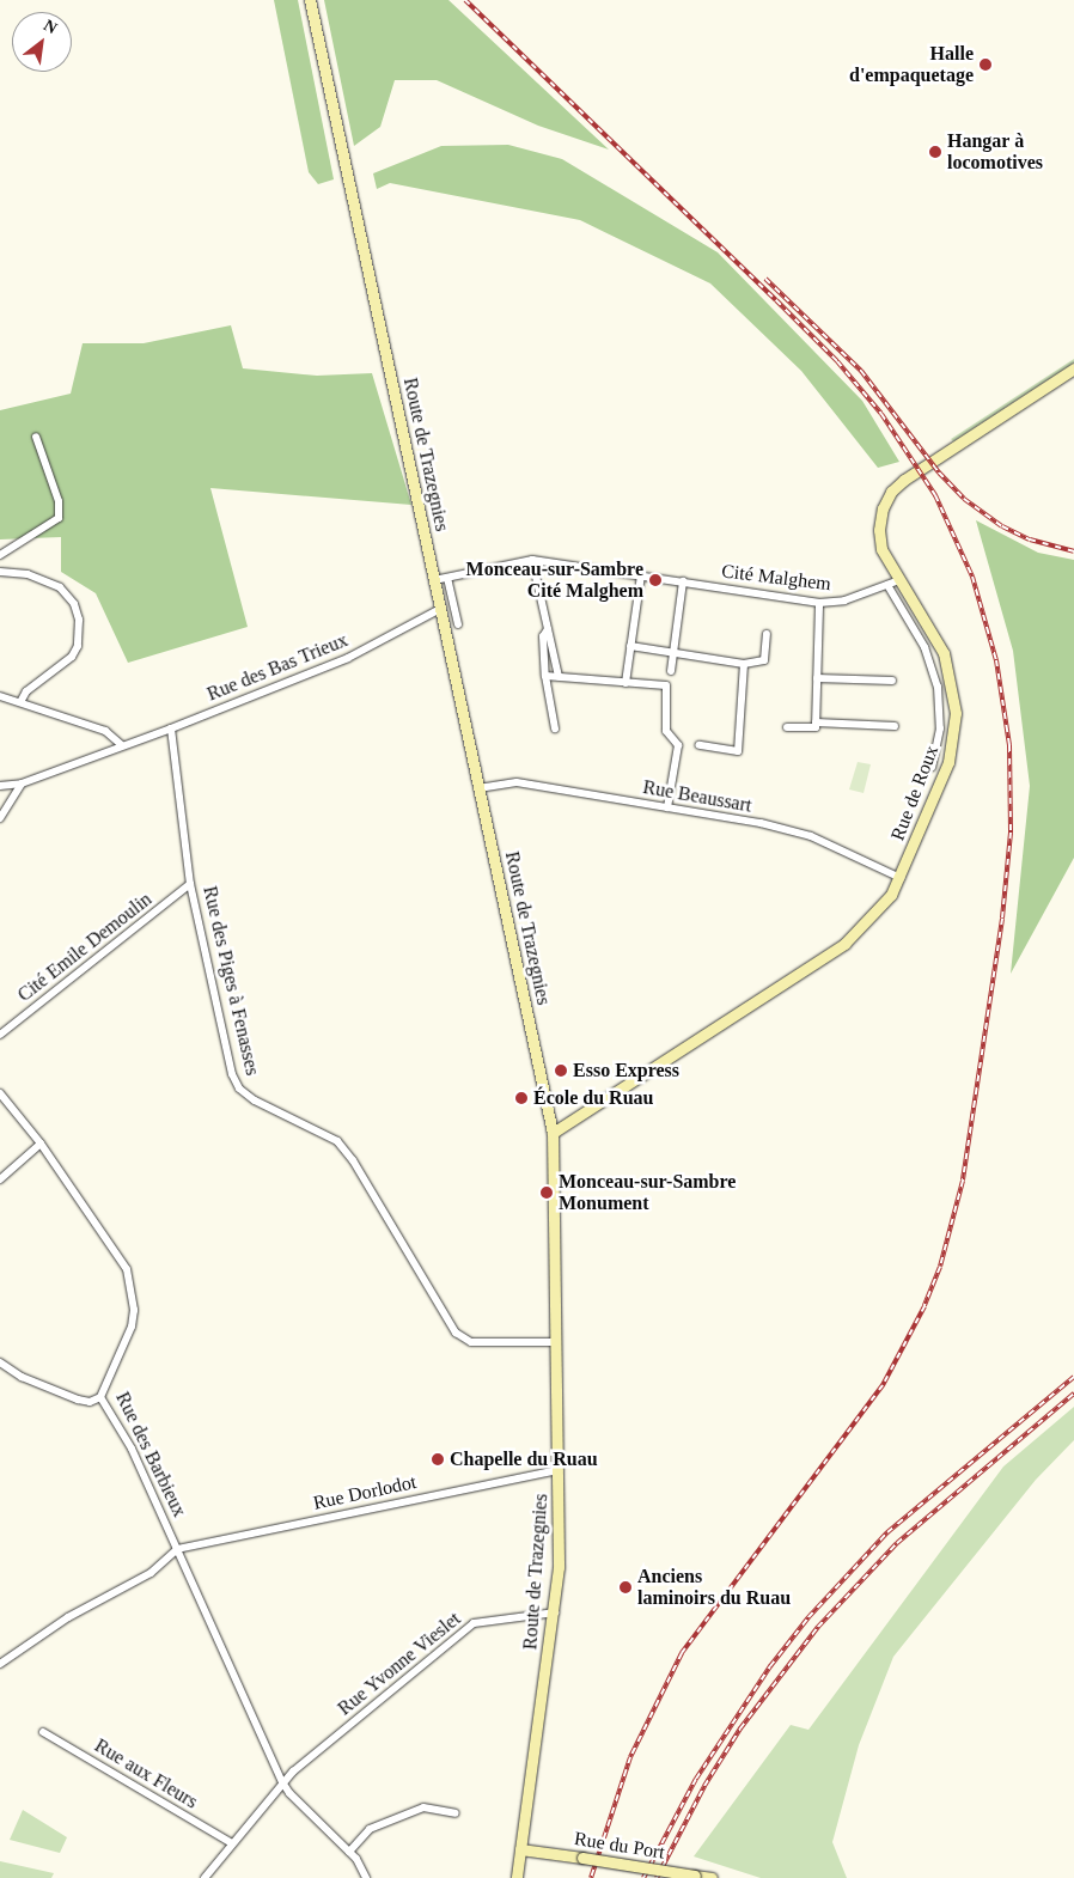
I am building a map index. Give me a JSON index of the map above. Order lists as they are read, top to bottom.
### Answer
{
  "streets": {
    "main road": ["Route de Trazegnies", "Rue de Roux", "Rue du Port"],
    "street": [
      "Cité Malghem",
      "Rue des Bas Trieux",
      "Rue Beaussart",
      "Cité Emile Demoulin",
      "Rue des Piges à Fenasses",
      "Rue des Barbieux",
      "Rue Dorlodot",
      "Rue Yvonne Vieslet",
      "Rue aux Fleurs"
    ]
  },
  "crossings": [
    ["Route de Trazegnies", "Cité Malghem"],
    ["Route de Trazegnies", "Rue des Bas Trieux"],
    ["Route de Trazegnies", "Rue de Roux"],
    ["Route de Trazegnies", "Rue Beaussart"],
    ["Route de Trazegnies", "Rue des Piges à Fenasses"],
    ["Route de Trazegnies", "Rue Dorlodot"],
    ["Route de Trazegnies", "Rue Yvonne Vieslet"],
    ["Route de Trazegnies", "Rue du Port"],
    ["Cité Malghem", "Rue de Roux"],
    ["Rue des Bas Trieux", "Rue des Piges à Fenasses"],
    ["Rue de Roux", "Rue Beaussart"],
    ["Cité Emile Demoulin", "Rue des Piges à Fenasses"],
    ["Rue des Barbieux", "Rue Dorlodot"],
    ["Rue des Barbieux", "Rue Yvonne Vieslet"],
    ["Rue Yvonne Vieslet", "Rue aux Fleurs"]
  ],
  "places": [
    "Halle d'empaquetage",
    "Hangar à locomotives",
    "Monceau-sur-Sambre Cité Malghem",
    "Esso Express",
    "École du Ruau",
    "Monceau-sur-Sambre Monument",
    "Chapelle du Ruau",
    "Anciens laminoirs du Ruau"
  ],
  "north": "top right"
}
